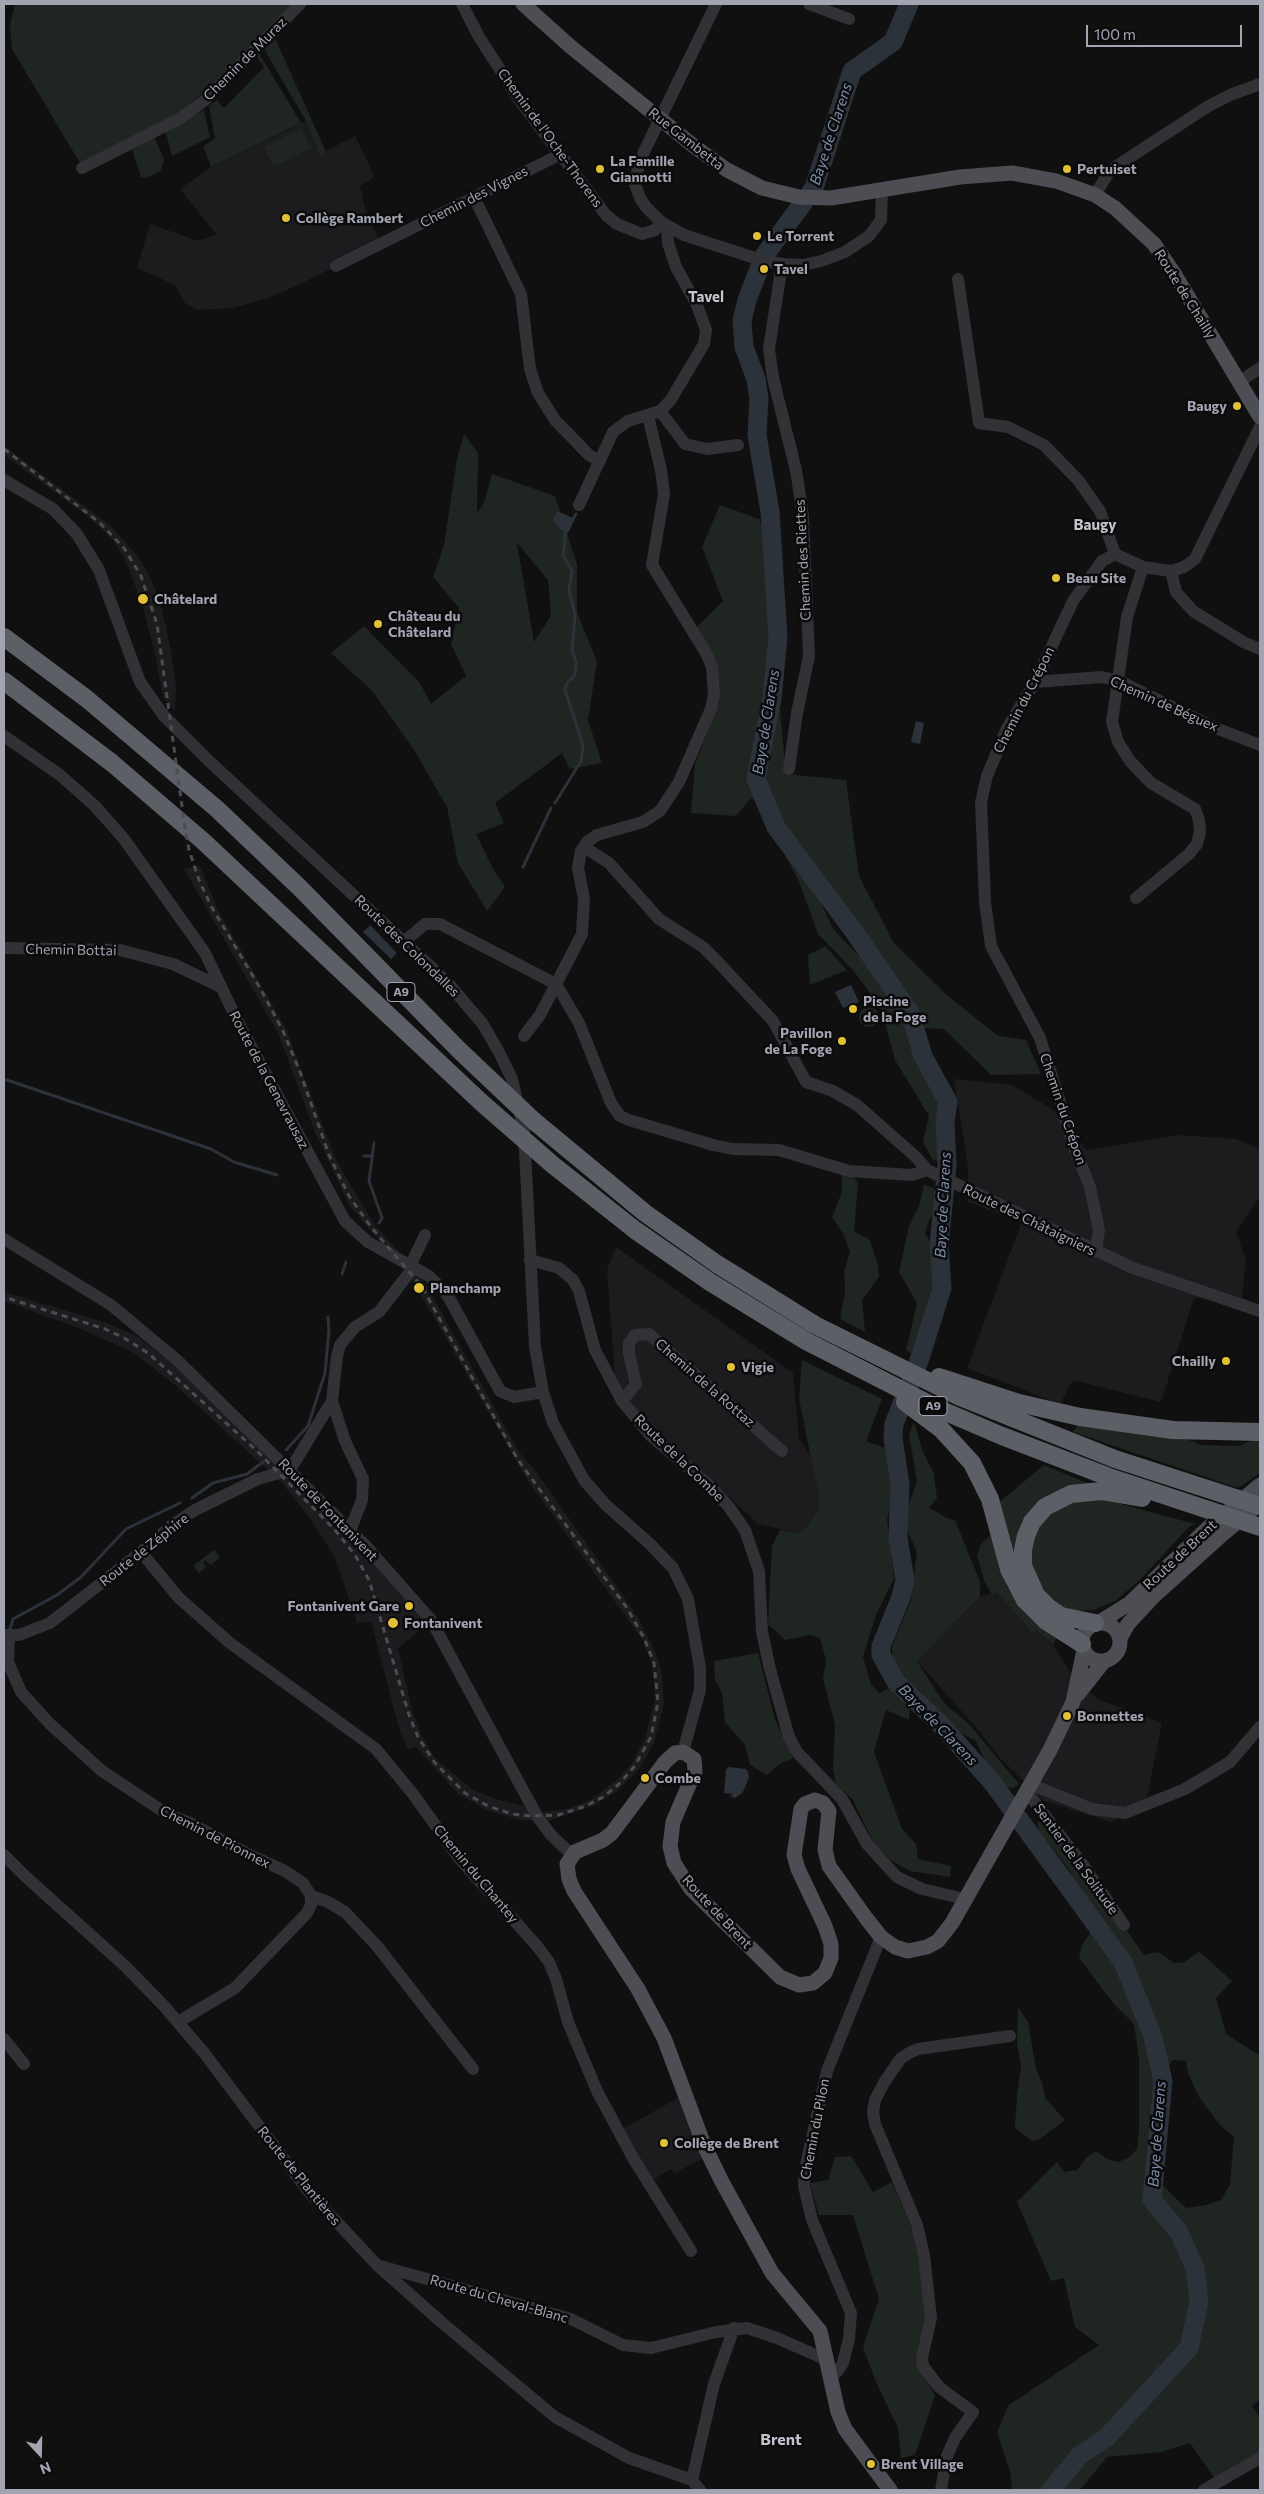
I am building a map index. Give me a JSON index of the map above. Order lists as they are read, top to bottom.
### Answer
{
  "streets": {
    "highway": ["A9"],
    "main road": ["Rue Gambetta", "Route de Chailly", "Route de Brent"],
    "street": [
      "Chemin de Muraz",
      "Chemin de l'Oche-Thorens",
      "Chemin des Vignes",
      "Chemin des Riettes",
      "Chemin du Crépon",
      "Chemin de Béguex",
      "Route des Colondalles",
      "Chemin Bottai",
      "Route de la Genevrausaz",
      "Route des Châtaigniers",
      "Chemin de la Rottaz",
      "Route de la Combe",
      "Route de Fontanivent",
      "Route de Zéphire",
      "Chemin de Pionnex",
      "Sentier de la Solitude",
      "Chemin du Chantey",
      "Chemin du Pilon",
      "Route de Plantières",
      "Route du Cheval-Blanc"
    ]
  },
  "crossings": [
    ["Chemin de l'Oche-Thorens", "Chemin des Vignes"],
    ["Rue Gambetta", "Route de Chailly"],
    ["Chemin du Crépon", "Chemin de Béguex"],
    ["Chemin du Crépon", "Route des Châtaigniers"],
    ["Route des Colondalles", "Route de la Genevrausaz"],
    ["Route des Colondalles", "Route de la Combe"],
    ["Route des Colondalles", "Route de Brent"],
    ["Chemin Bottai", "Route de la Genevrausaz"],
    ["A9", "Route de Brent"],
    ["Chemin de la Rottaz", "Route de la Combe"],
    ["Route de la Combe", "Route de Brent"],
    ["Route de Fontanivent", "Route de Zéphire"],
    ["Route de Zéphire", "Chemin de Pionnex"],
    ["Route de Zéphire", "Chemin du Chantey"],
    ["Route de Brent", "Sentier de la Solitude"],
    ["Route de Brent", "Chemin du Pilon"],
    ["Chemin du Pilon", "Route du Cheval-Blanc"],
    ["Route de Plantières", "Route du Cheval-Blanc"]
  ],
  "districts": ["Tavel", "Baugy", "Brent"],
  "water": ["Baye de Clarens"],
  "places": [
    "La Famille Giannotti",
    "Pertuiset",
    "Collège Rambert",
    "Le Torrent",
    "Tavel",
    "Baugy",
    "Beau Site",
    "Châtelard",
    "Château du Châtelard",
    "Piscine de la Foge",
    "Pavillon de La Foge",
    "Planchamp",
    "Chailly",
    "Vigie",
    "Fontanivent Gare",
    "Fontanivent",
    "Bonnettes",
    "Combe",
    "Collège de Brent",
    "Brent Village"
  ],
  "scale_bar": "100 m",
  "north": "bottom"
}
